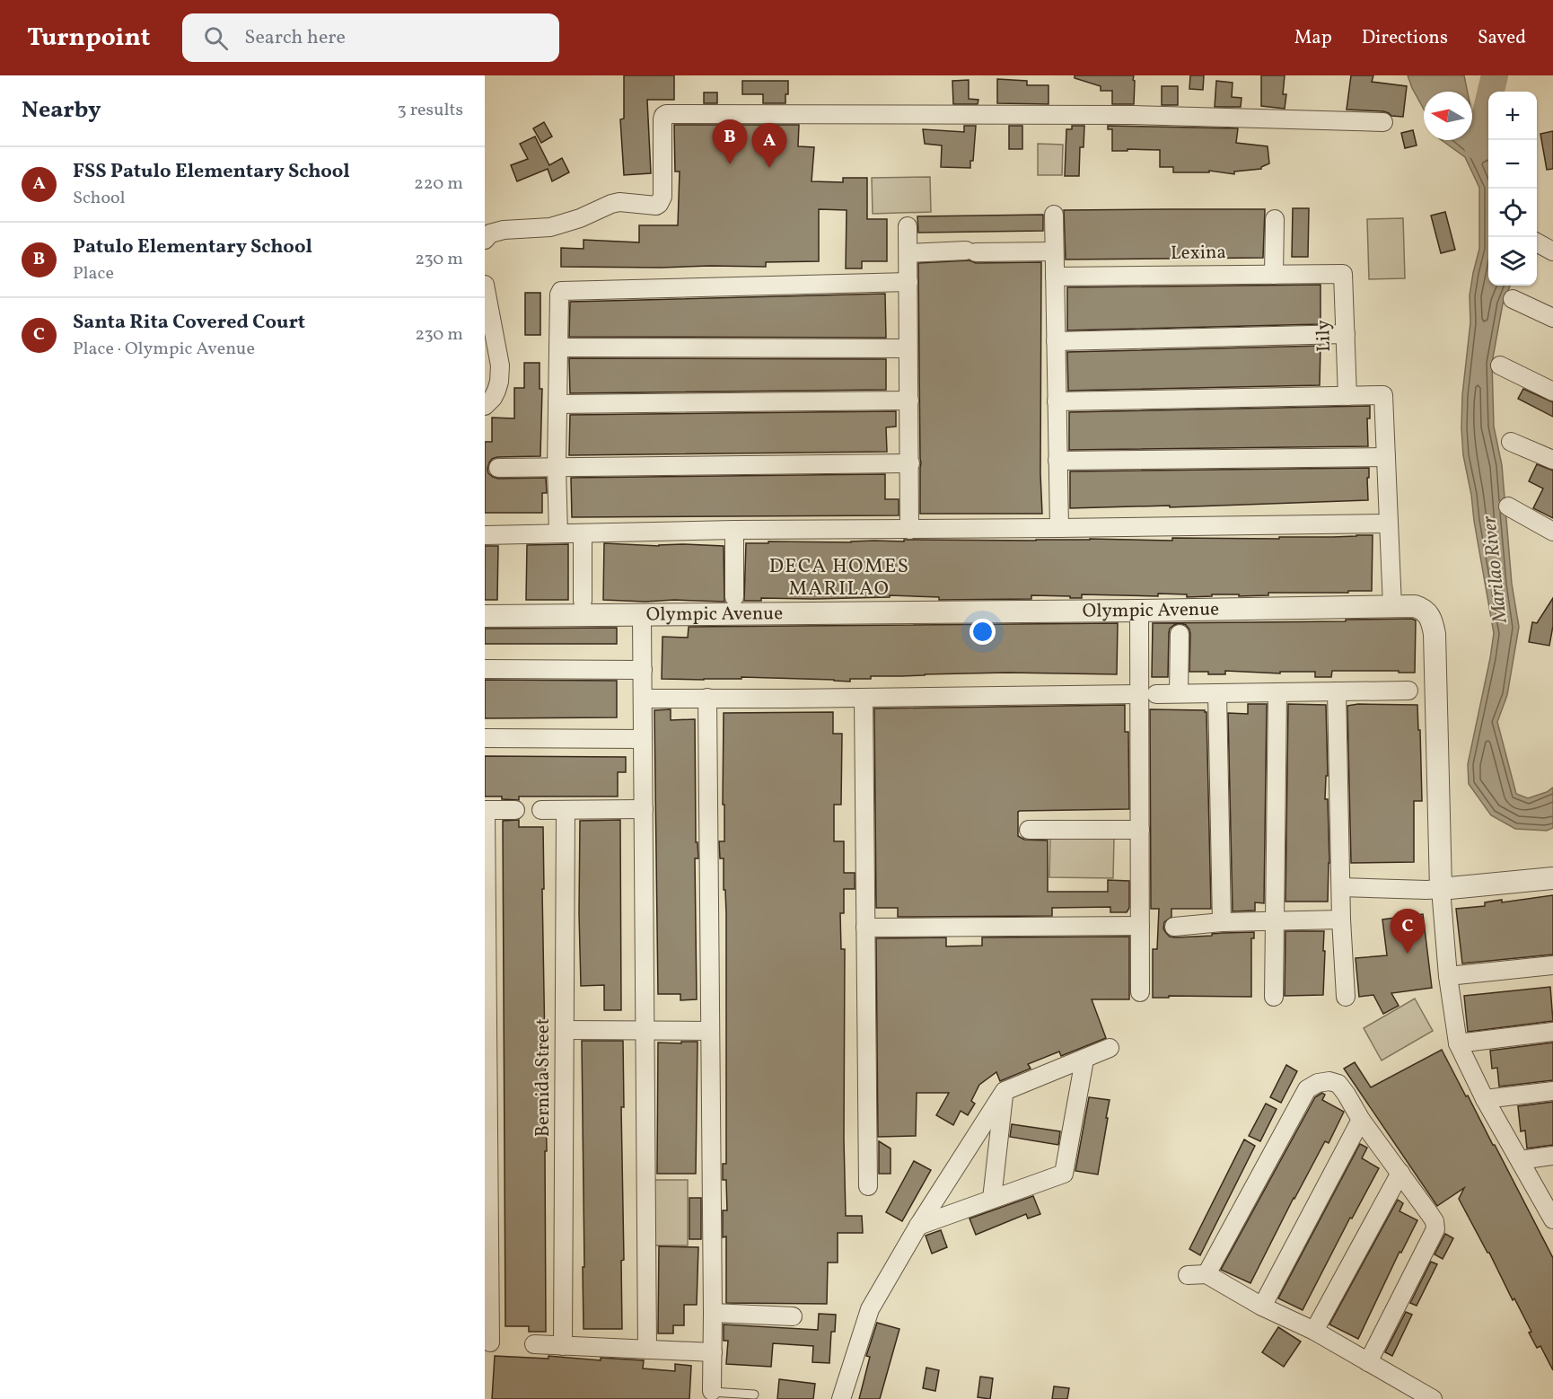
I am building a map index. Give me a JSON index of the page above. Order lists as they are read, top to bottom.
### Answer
{
  "streets": {
    "street": [
      "Lexina",
      "Lily",
      "Olympic Avenue",
      "Bernida Street"
    ]
  },
  "crossings": [
    ["Lexina", "Lily"]
  ],
  "districts": ["DECA HOMES MARILAO"],
  "water": ["Marilao River"],
  "north": "left",
  "page": {
    "header": "Turnpoint",
    "search": "Search here",
    "nav": ["Map", "Directions", "Saved"],
    "heading": ["Nearby", "3 results"],
    "map_buttons": ["+", "−"],
    "pins": ["B", "A", "C"],
    "list": [
      {
        "mark": "A",
        "name": "FSS Patulo Elementary School",
        "note": "School",
        "value": "220 m"
      },
      {
        "mark": "B",
        "name": "Patulo Elementary School",
        "note": "Place",
        "value": "230 m"
      },
      {
        "mark": "C",
        "name": "Santa Rita Covered Court",
        "note": "Place · Olympic Avenue",
        "value": "230 m"
      }
    ]
  }
}
